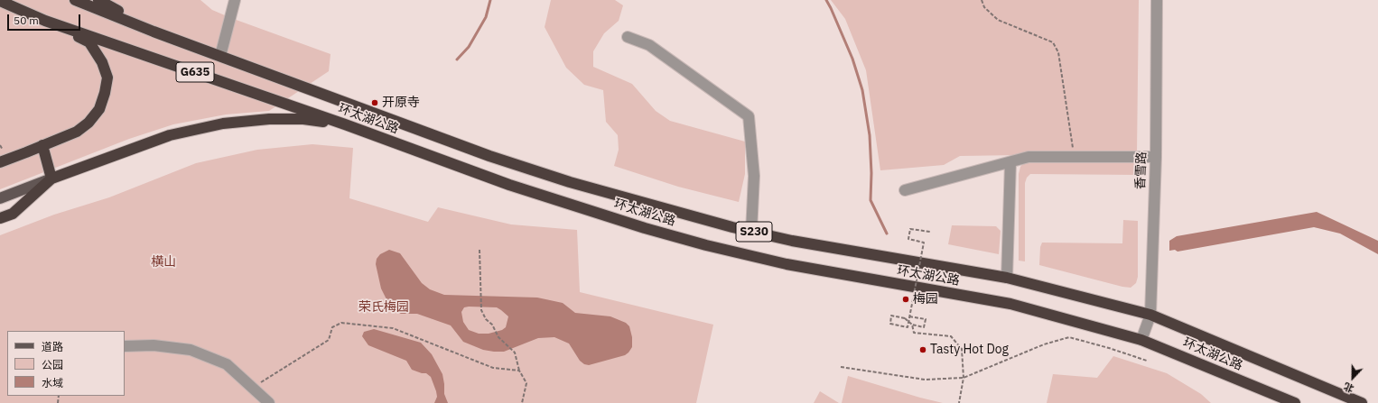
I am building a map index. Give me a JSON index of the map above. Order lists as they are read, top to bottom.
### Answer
{
  "streets": {
    "highway": ["G635", "环太湖公路", "S230"],
    "street": ["香雪路"]
  },
  "crossings": [
    ["环太湖公路", "香雪路"]
  ],
  "parks": ["横山", "荣氏梅园"],
  "places": ["开原寺", "梅园", "Tasty Hot Dog"],
  "legend": ["道路", "公园", "水域"],
  "scale_bar": "50 m",
  "north": "bottom"
}
